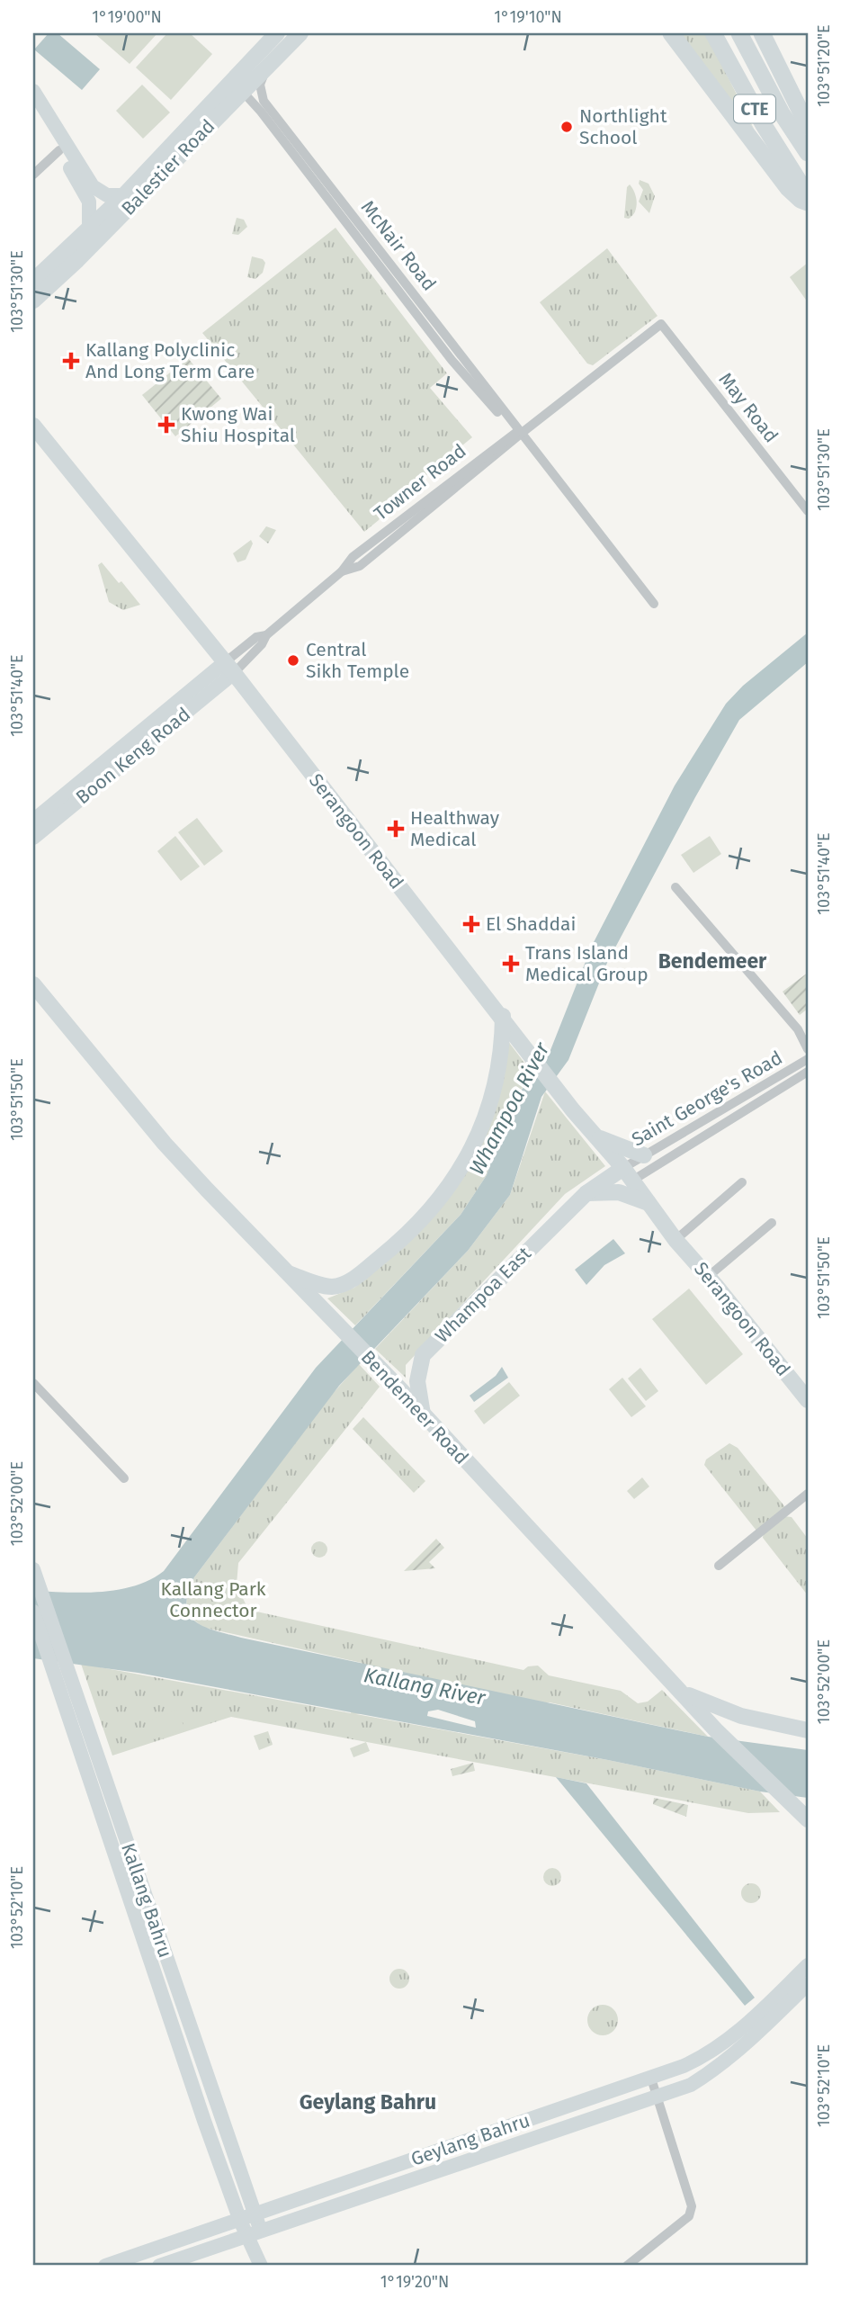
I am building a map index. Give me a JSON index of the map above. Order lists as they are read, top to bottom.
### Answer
{
  "streets": {
    "highway": ["CTE"],
    "main road": [
      "Balestier Road",
      "Boon Keng Road",
      "Serangoon Road",
      "Whampoa East",
      "Bendemeer Road",
      "Kallang Bahru",
      "Geylang Bahru"
    ],
    "street": [
      "McNair Road",
      "May Road",
      "Towner Road",
      "Saint George's Road"
    ]
  },
  "crossings": [
    ["Balestier Road", "McNair Road"],
    ["McNair Road", "Towner Road"],
    ["May Road", "Towner Road"],
    ["Towner Road", "Boon Keng Road"],
    ["Towner Road", "Serangoon Road"],
    ["Boon Keng Road", "Serangoon Road"],
    ["Serangoon Road", "Saint George's Road"],
    ["Serangoon Road", "Whampoa East"],
    ["Saint George's Road", "Whampoa East"],
    ["Whampoa East", "Bendemeer Road"],
    ["Kallang Bahru", "Geylang Bahru"]
  ],
  "districts": ["Bendemeer", "Geylang Bahru"],
  "water": ["Whampoa River", "Kallang River"],
  "parks": ["Kallang Park Connector"],
  "places": {
    "other": ["Northlight School", "Central Sikh Temple"],
    "health": [
      "Kallang Polyclinic And Long Term Care",
      "Kwong Wai Shiu Hospital",
      "Healthway Medical",
      "El Shaddai",
      "Trans Island Medical Group"
    ]
  },
  "coordinates": [
    "1°19'00\"N",
    "1°19'10\"N",
    "103°51'20\"E",
    "103°51'30\"E",
    "103°51'40\"E",
    "103°51'50\"E",
    "103°52'00\"E",
    "103°52'10\"E",
    "1°19'20\"N"
  ]
}
